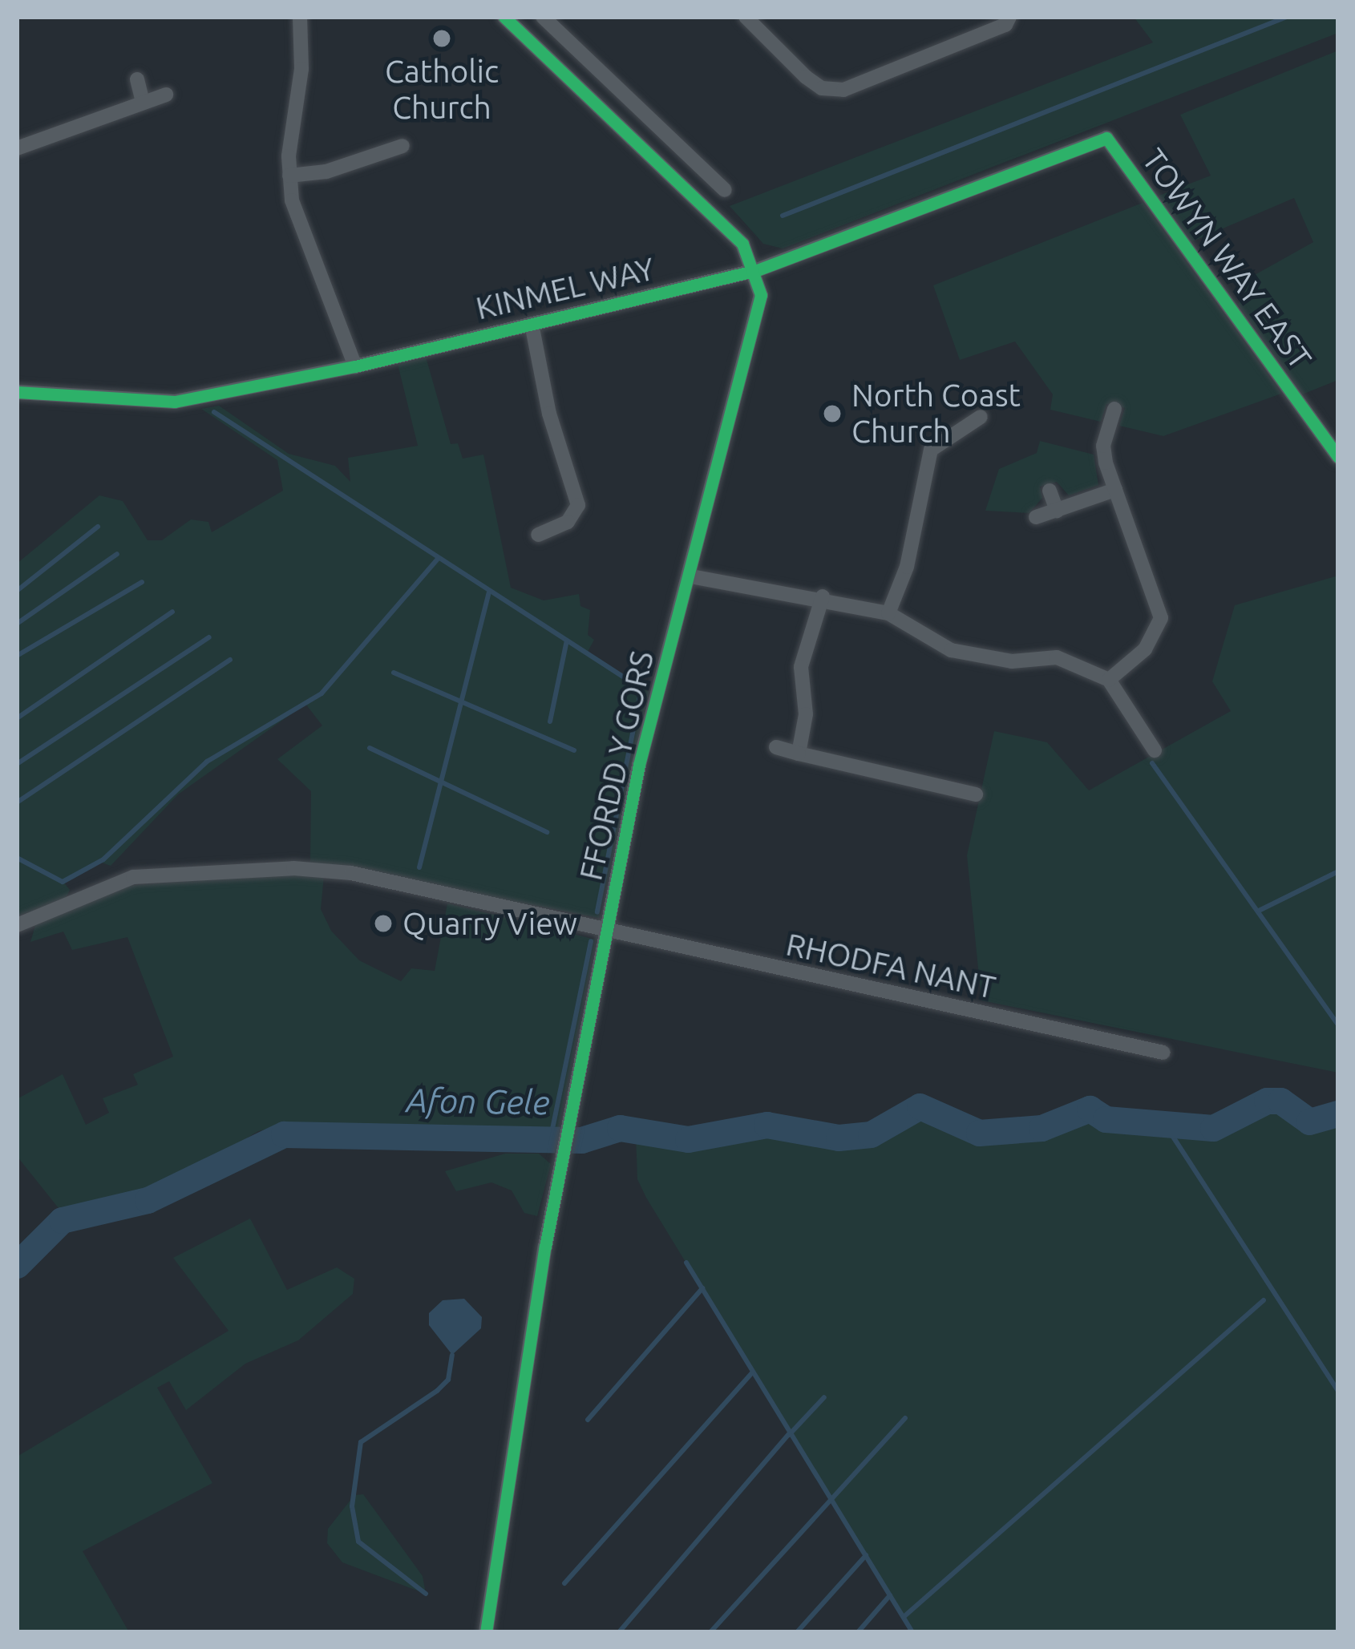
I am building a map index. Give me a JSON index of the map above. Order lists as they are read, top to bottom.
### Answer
{
  "streets": {
    "street": [
      "TOWYN WAY EAST",
      "KINMEL WAY",
      "FFORDD Y GORS",
      "RHODFA NANT"
    ]
  },
  "crossings": [
    ["TOWYN WAY EAST", "KINMEL WAY"],
    ["KINMEL WAY", "FFORDD Y GORS"],
    ["FFORDD Y GORS", "RHODFA NANT"]
  ],
  "water": ["Afon Gele"],
  "places": ["Catholic Church", "North Coast Church", "Quarry View"]
}
